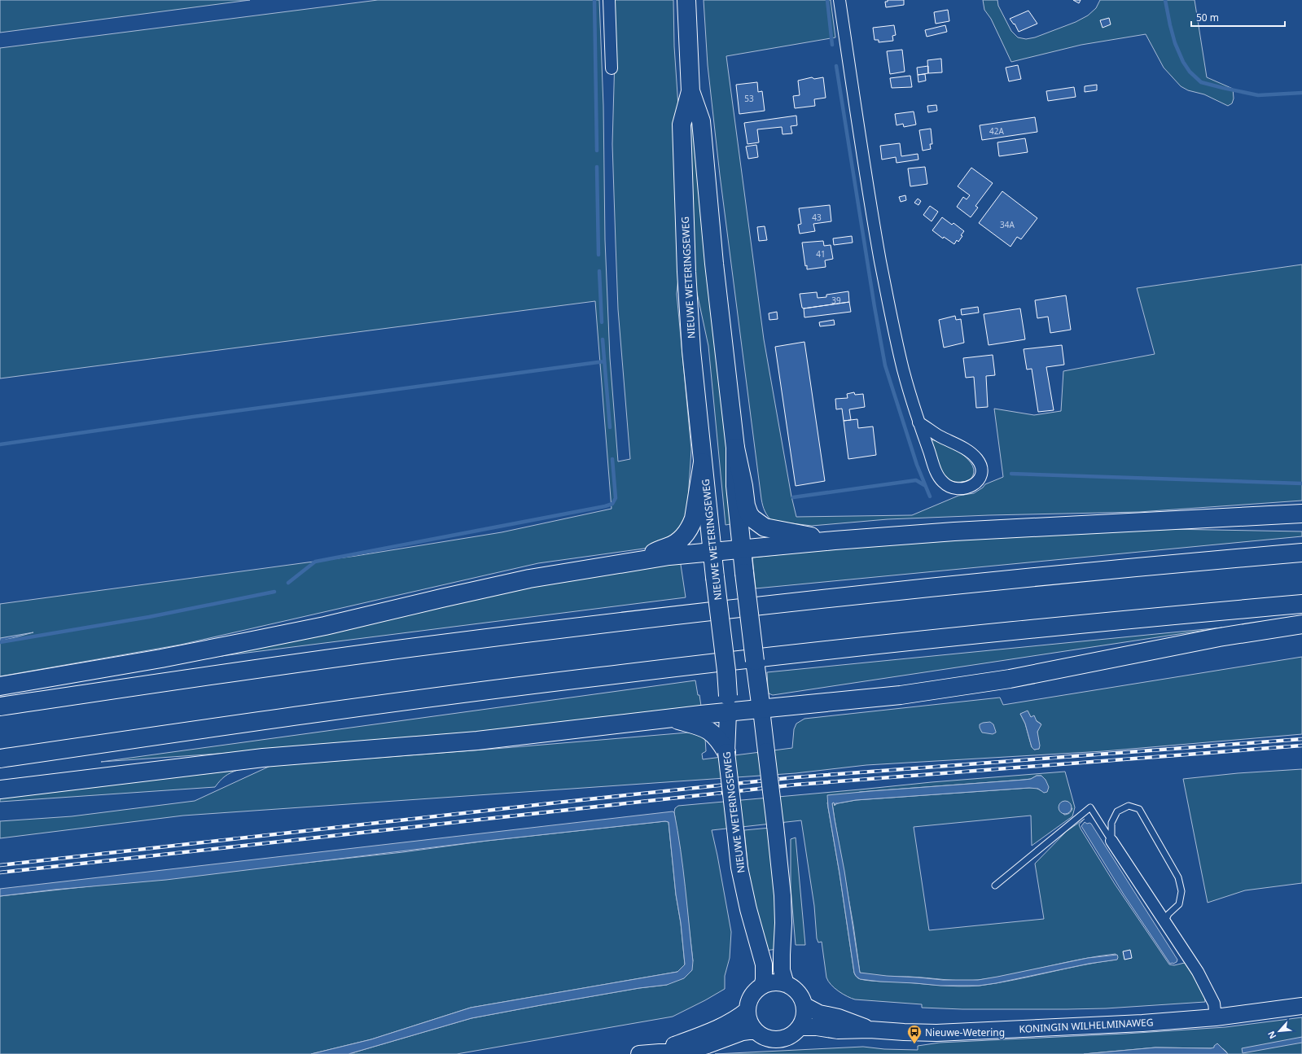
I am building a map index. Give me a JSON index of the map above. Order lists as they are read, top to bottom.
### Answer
{
  "streets": {
    "main road": ["NIEUWE WETERINGSEWEG", "KONINGIN WILHELMINAWEG"]
  },
  "crossings": [
    ["NIEUWE WETERINGSEWEG", "KONINGIN WILHELMINAWEG"]
  ],
  "places": {
    "bus stop": ["Nieuwe-Wetering"]
  },
  "house_numbers": [
    "53",
    "42A",
    "43",
    "34A",
    "41",
    "39"
  ],
  "scale_bar": "50 m",
  "north": "bottom left"
}
